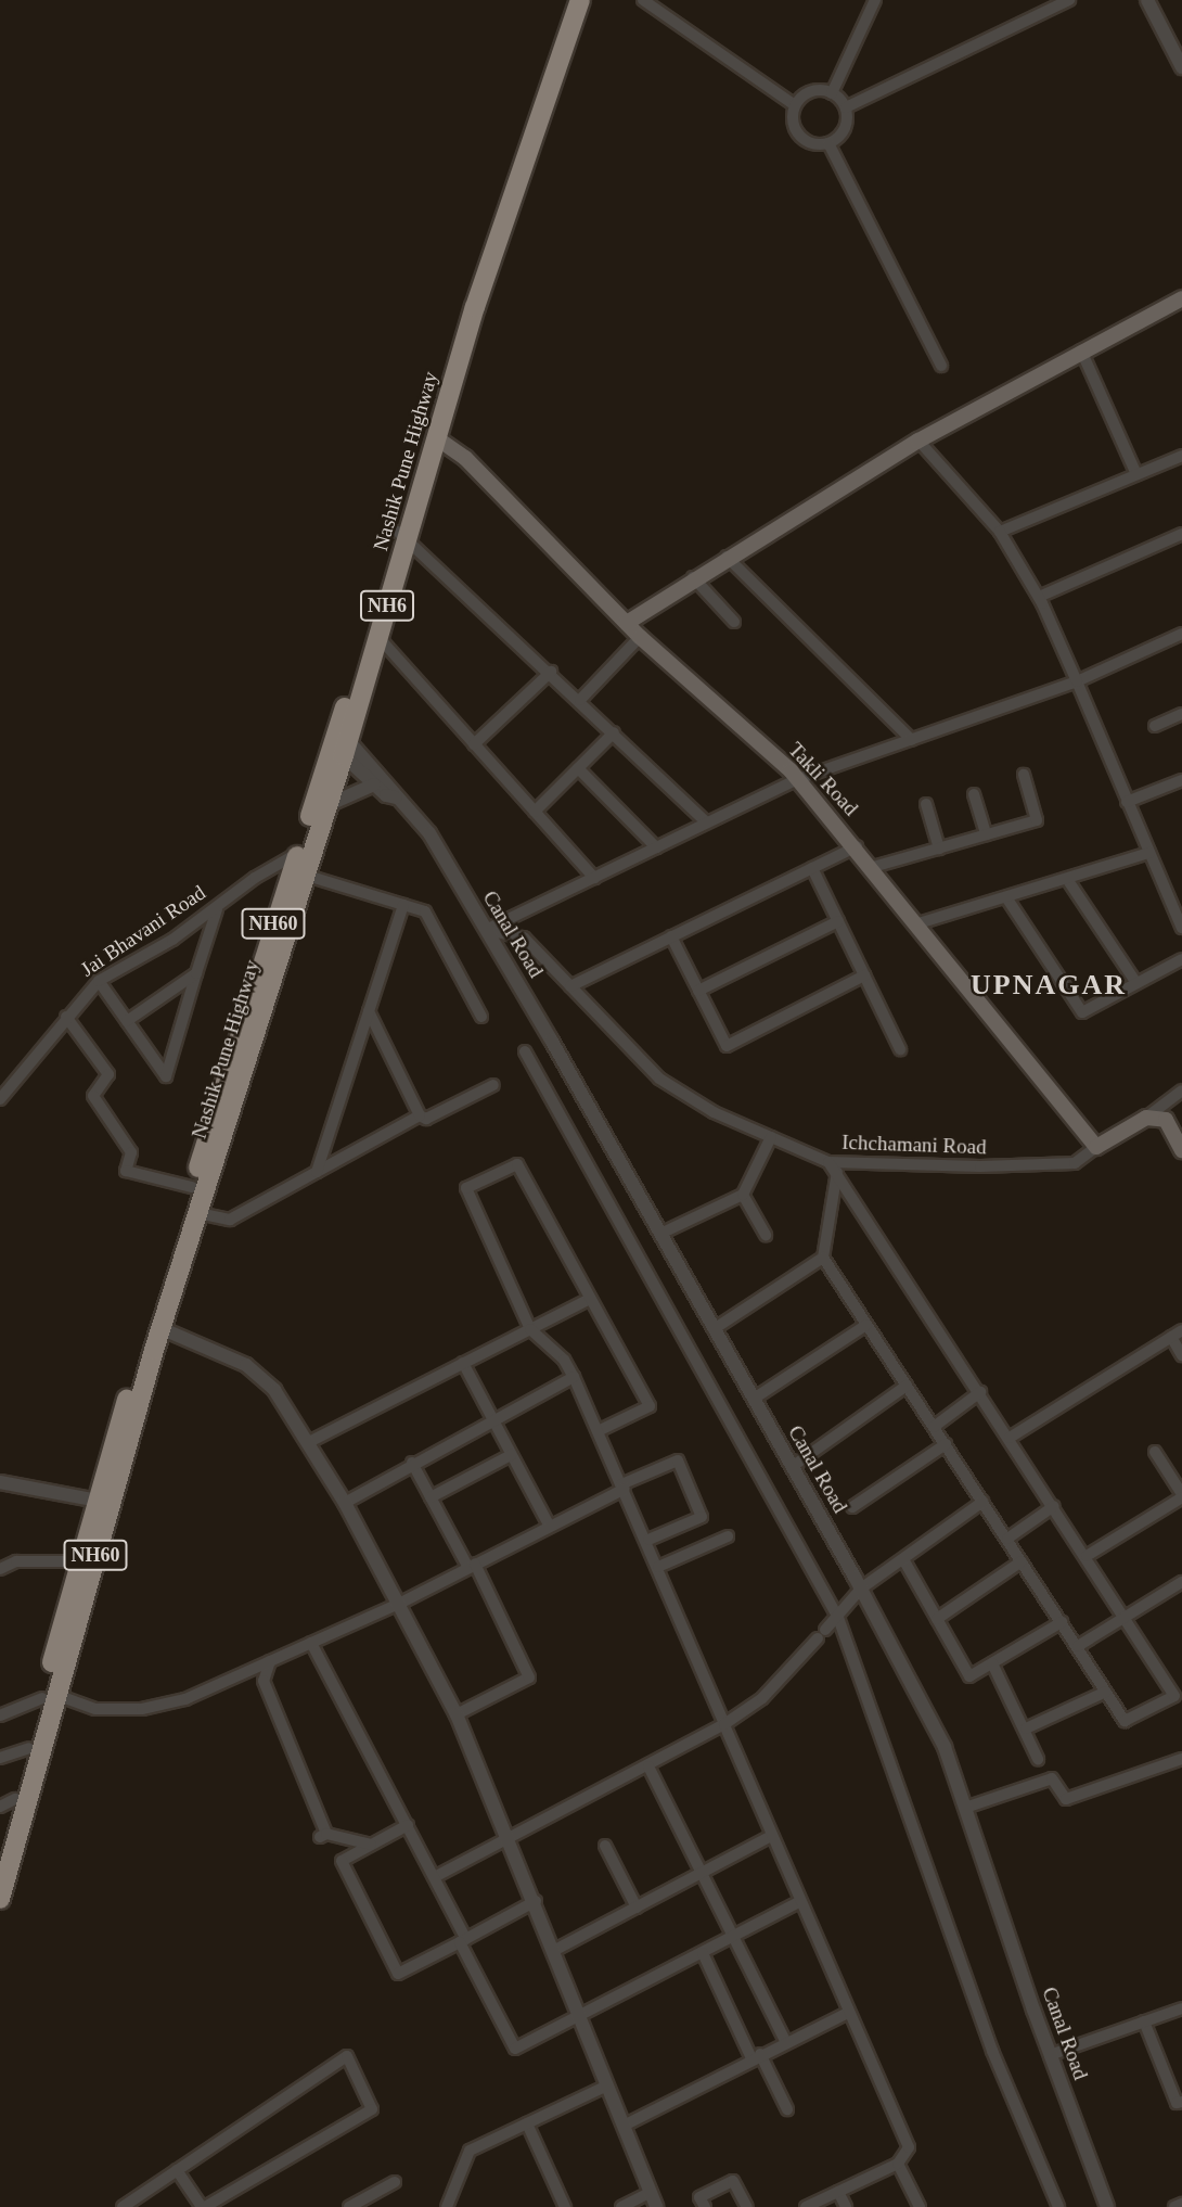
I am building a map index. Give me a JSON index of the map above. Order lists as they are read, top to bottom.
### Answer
{
  "streets": {
    "highway": ["Nashik Pune Highway", "NH6", "NH60"],
    "main road": ["Takli Road"],
    "street": ["Jai Bhavani Road", "Canal Road", "Ichchamani Road"]
  },
  "crossings": [
    ["Nashik Pune Highway", "Takli Road"],
    ["Nashik Pune Highway", "Jai Bhavani Road"],
    ["Nashik Pune Highway", "Canal Road"],
    ["Takli Road", "Ichchamani Road"],
    ["Canal Road", "Ichchamani Road"]
  ],
  "districts": ["UPNAGAR"]
}
